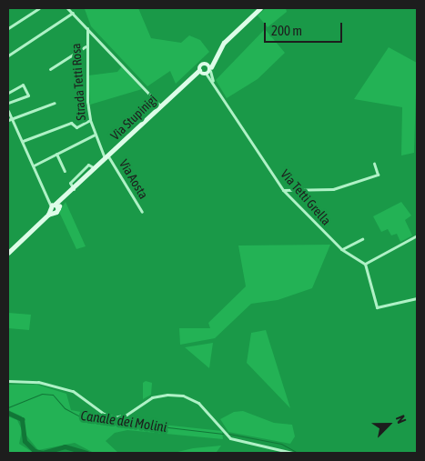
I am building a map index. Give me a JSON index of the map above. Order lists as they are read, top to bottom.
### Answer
{
  "streets": {
    "street": [
      "Strada Tetti Rosa",
      "Via Stupinigi",
      "Via Aosta",
      "Via Tetti Grella"
    ]
  },
  "crossings": [
    ["Strada Tetti Rosa", "Via Stupinigi"],
    ["Strada Tetti Rosa", "Via Aosta"],
    ["Via Stupinigi", "Via Aosta"],
    ["Via Stupinigi", "Via Tetti Grella"]
  ],
  "water": ["Canale dei Molini"],
  "scale_bar": "200 m",
  "north": "top right"
}
